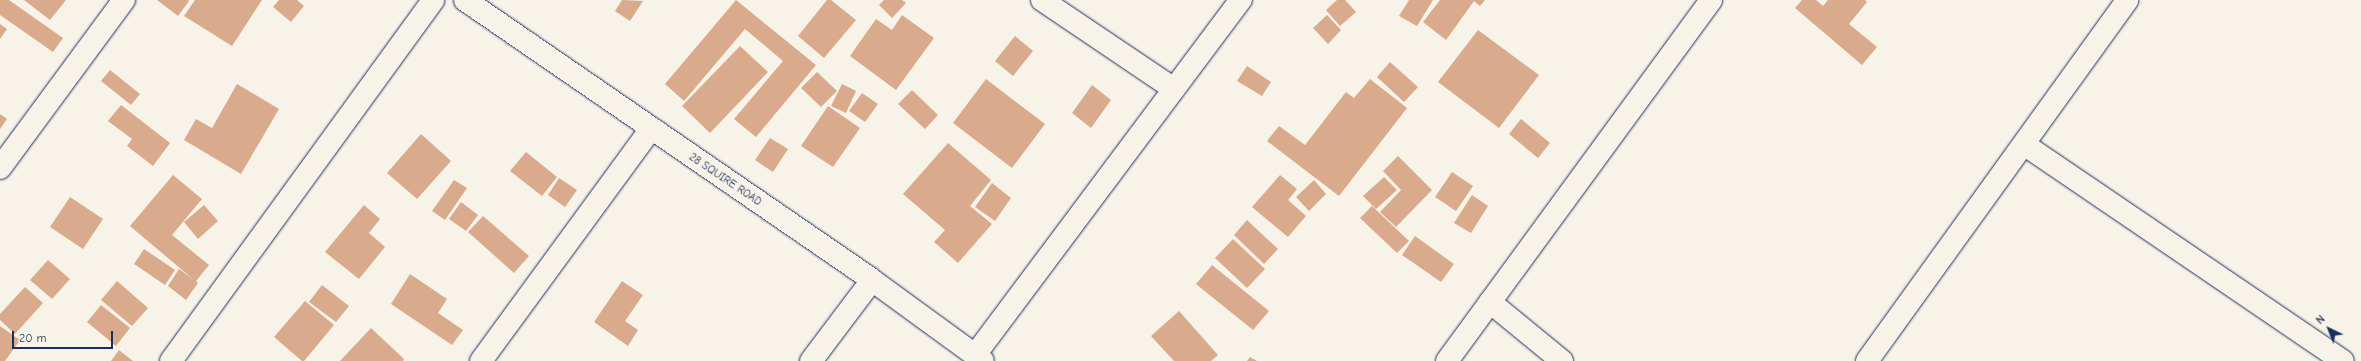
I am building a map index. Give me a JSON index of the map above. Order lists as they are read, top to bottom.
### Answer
{
  "streets": {
    "street": ["28 SQUIRE ROAD"]
  },
  "scale_bar": "20 m",
  "north": "top left"
}
